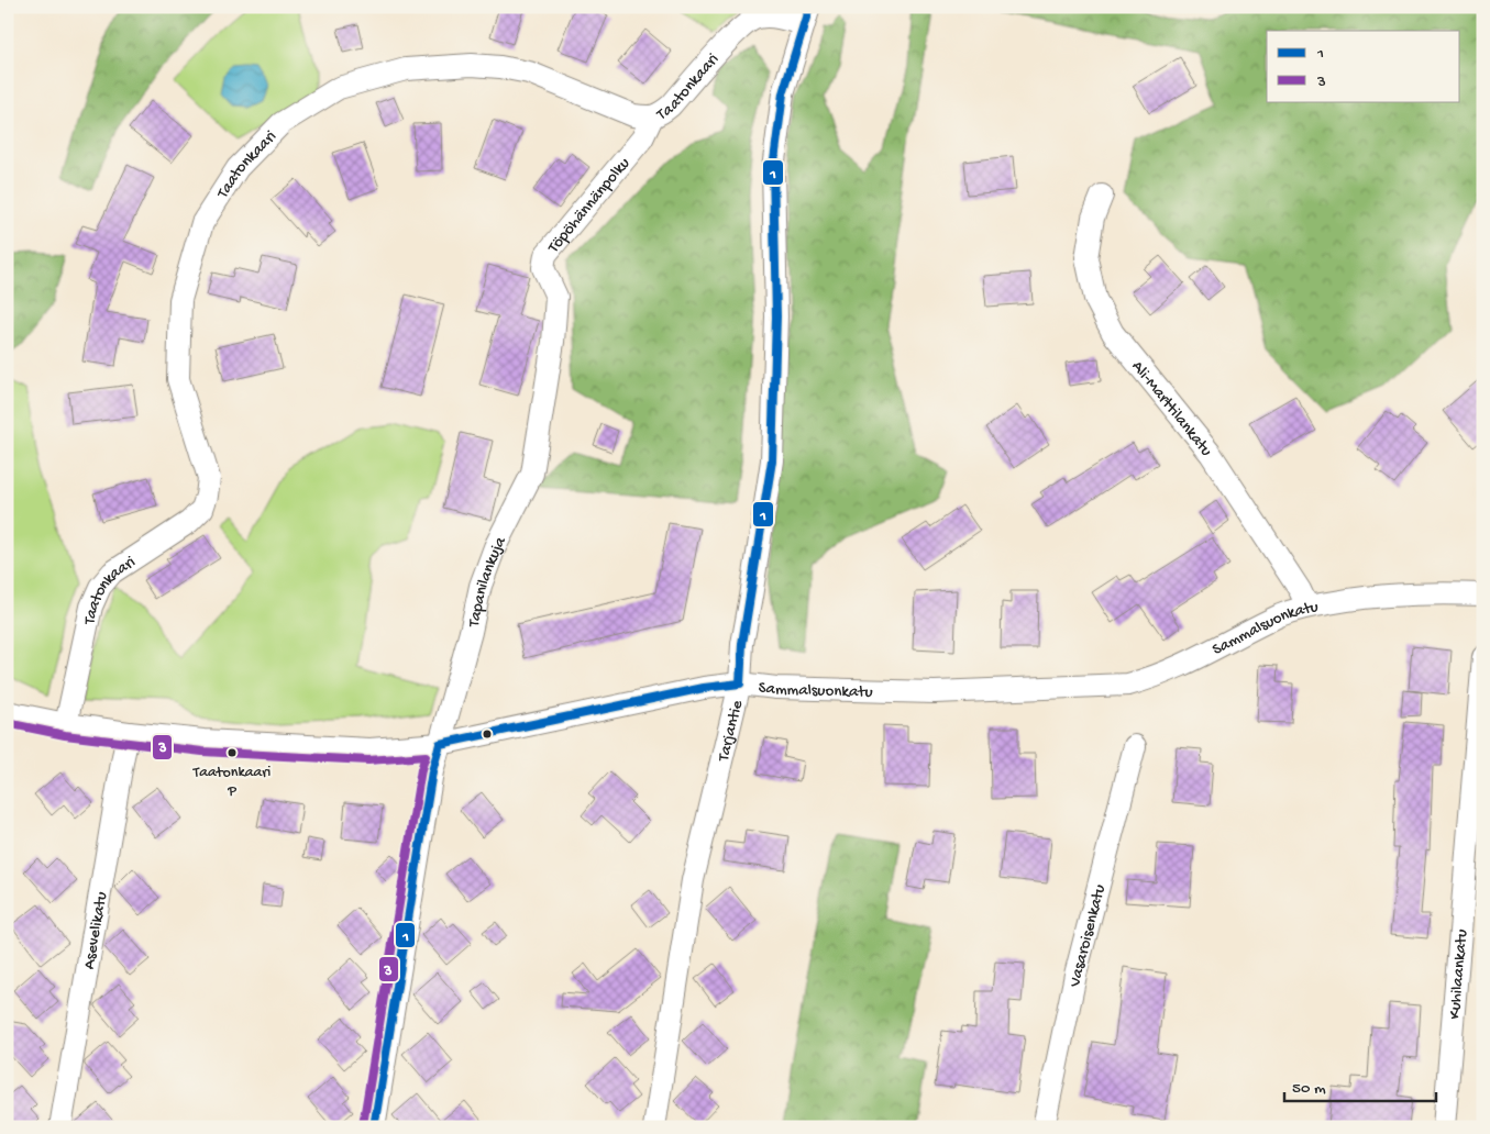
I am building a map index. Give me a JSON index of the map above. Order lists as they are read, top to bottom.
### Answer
{
  "streets": {
    "street": [
      "Taatonkaari",
      "Töpöhännänpolku",
      "Ali-Marttilankatu",
      "Tapanilankuja",
      "Sammalsuonkatu",
      "Tarjantie",
      "Asevelikatu",
      "Vasaroisenkatu",
      "Kuhilaankatu"
    ]
  },
  "crossings": [
    ["Taatonkaari", "Töpöhännänpolku"],
    ["Taatonkaari", "Sammalsuonkatu"],
    ["Taatonkaari", "Tarjantie"],
    ["Töpöhännänpolku", "Tapanilankuja"],
    ["Ali-Marttilankatu", "Sammalsuonkatu"],
    ["Tapanilankuja", "Sammalsuonkatu"],
    ["Sammalsuonkatu", "Tarjantie"],
    ["Sammalsuonkatu", "Asevelikatu"]
  ],
  "places": ["Taatonkaari P"],
  "lines": ["transit line 1", "transit line 3"],
  "legend": ["1", "3"],
  "scale_bar": "50 m"
}
